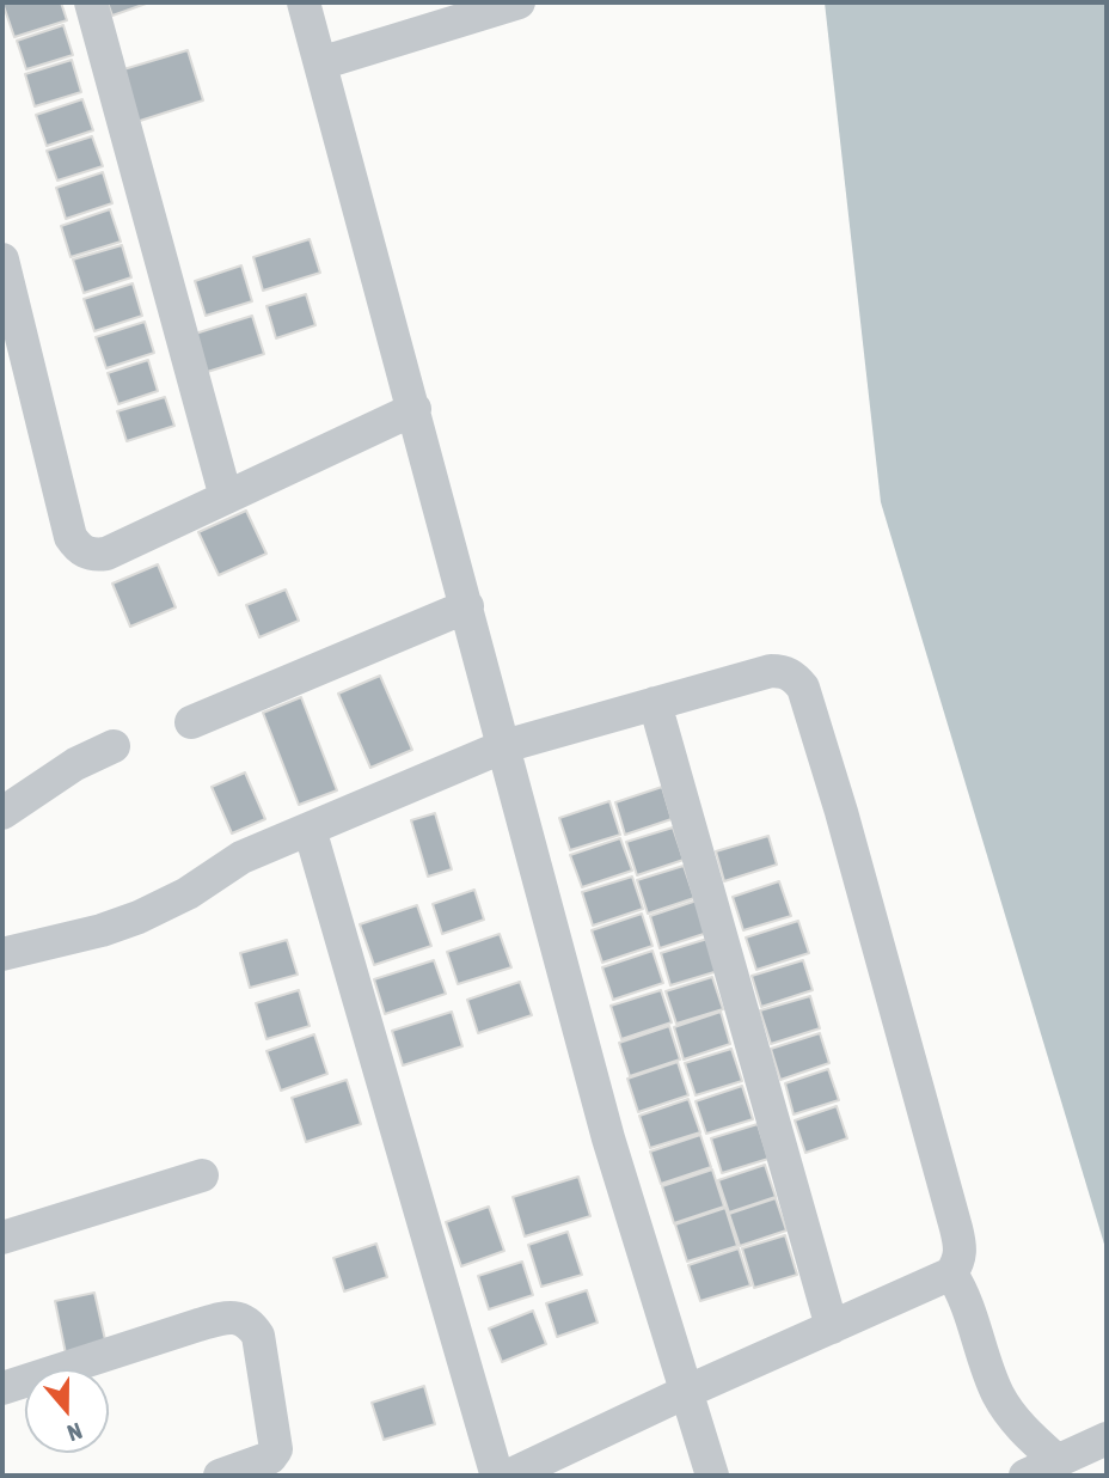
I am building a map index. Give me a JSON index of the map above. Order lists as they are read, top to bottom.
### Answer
{
  "north": "bottom"
}
